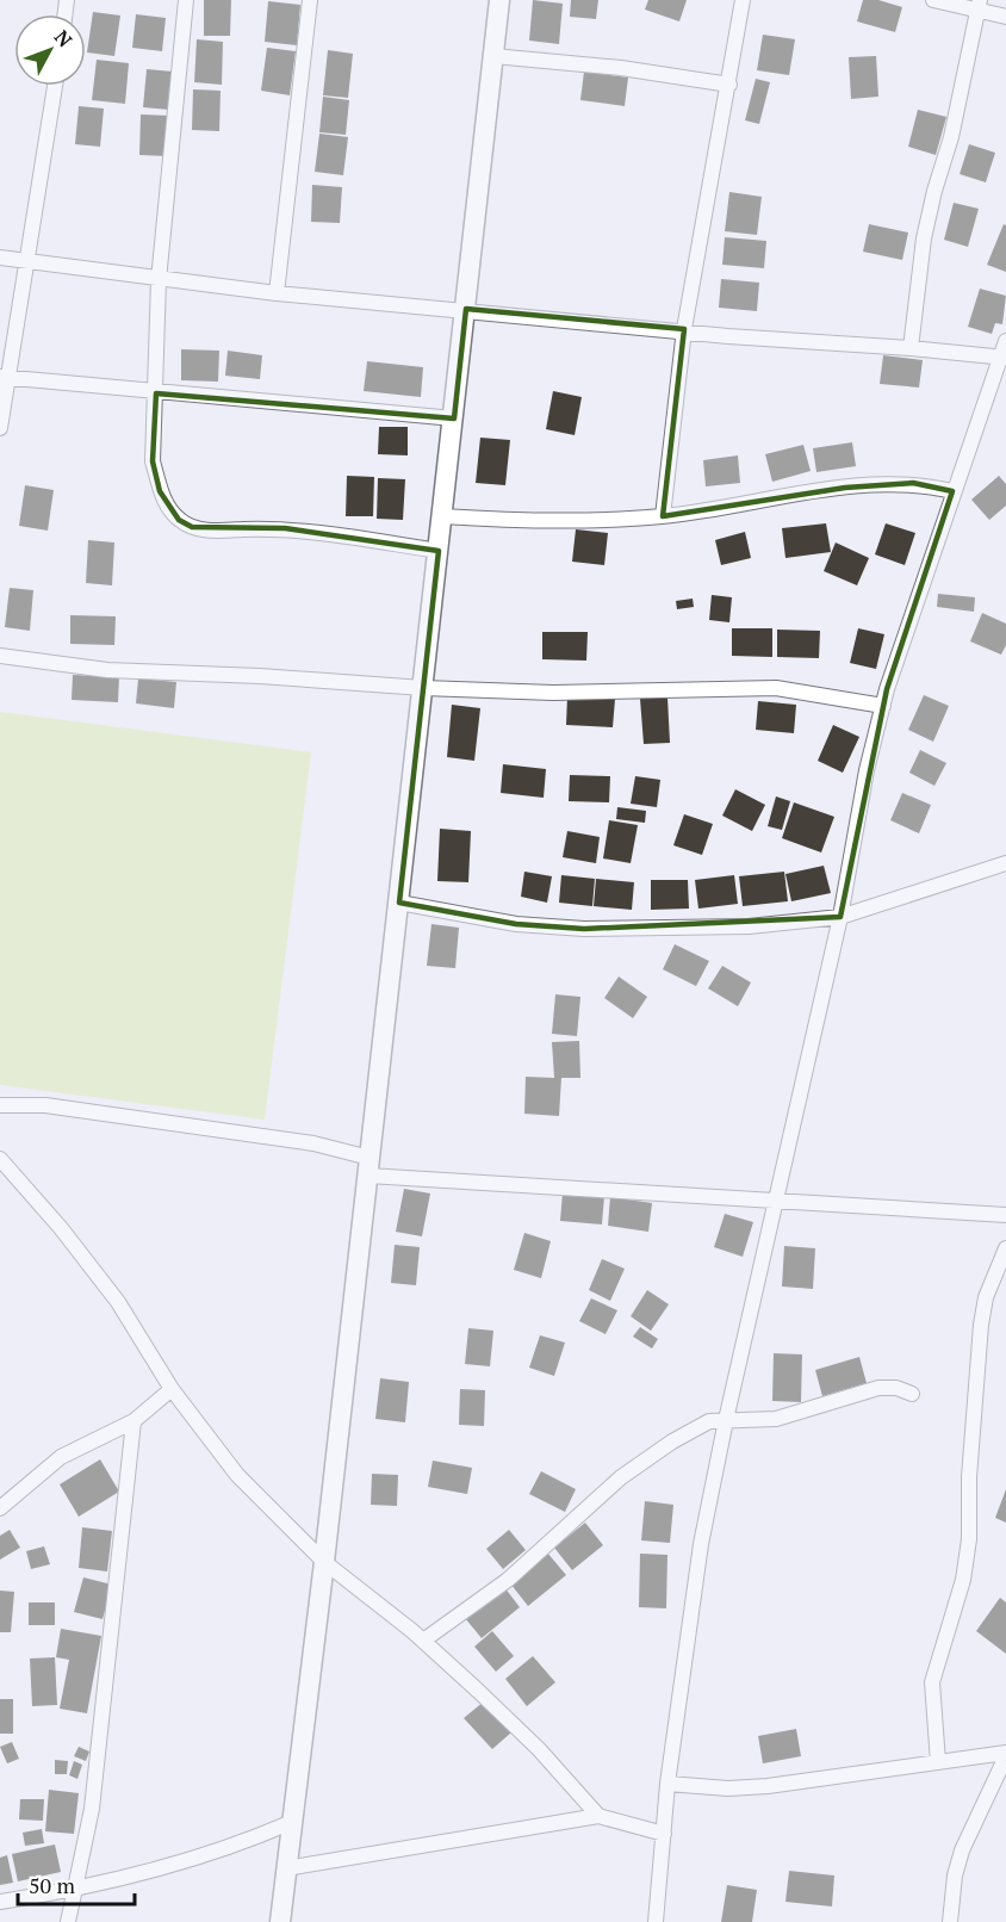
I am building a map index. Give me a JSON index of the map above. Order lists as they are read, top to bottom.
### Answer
{
  "scale_bar": "50 m",
  "north": "top right"
}
